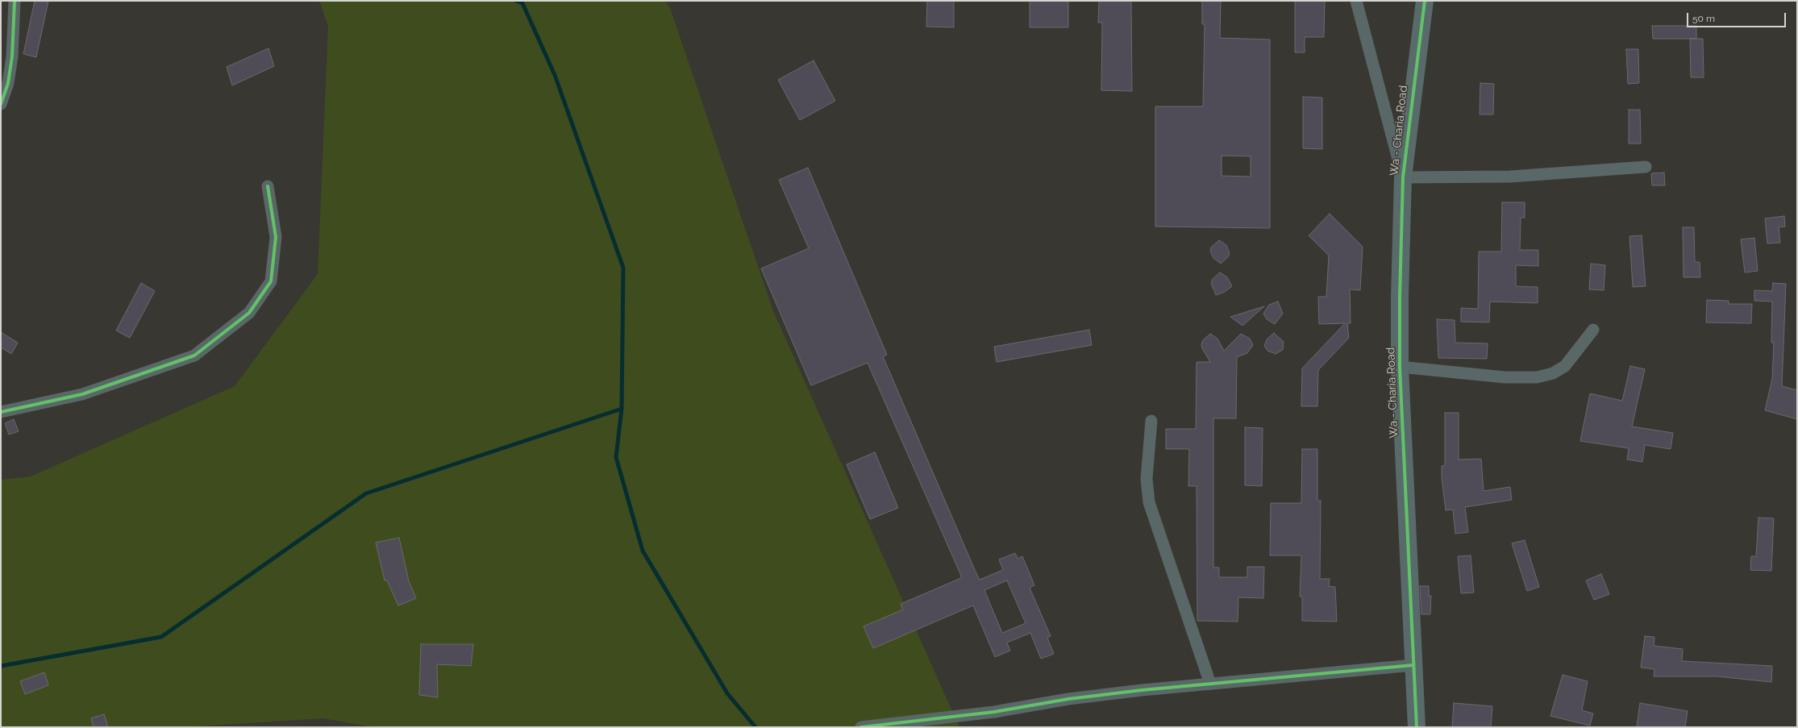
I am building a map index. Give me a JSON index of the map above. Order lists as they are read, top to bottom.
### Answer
{
  "streets": {
    "street": ["Wa - Charia Road"]
  },
  "scale_bar": "50 m"
}
